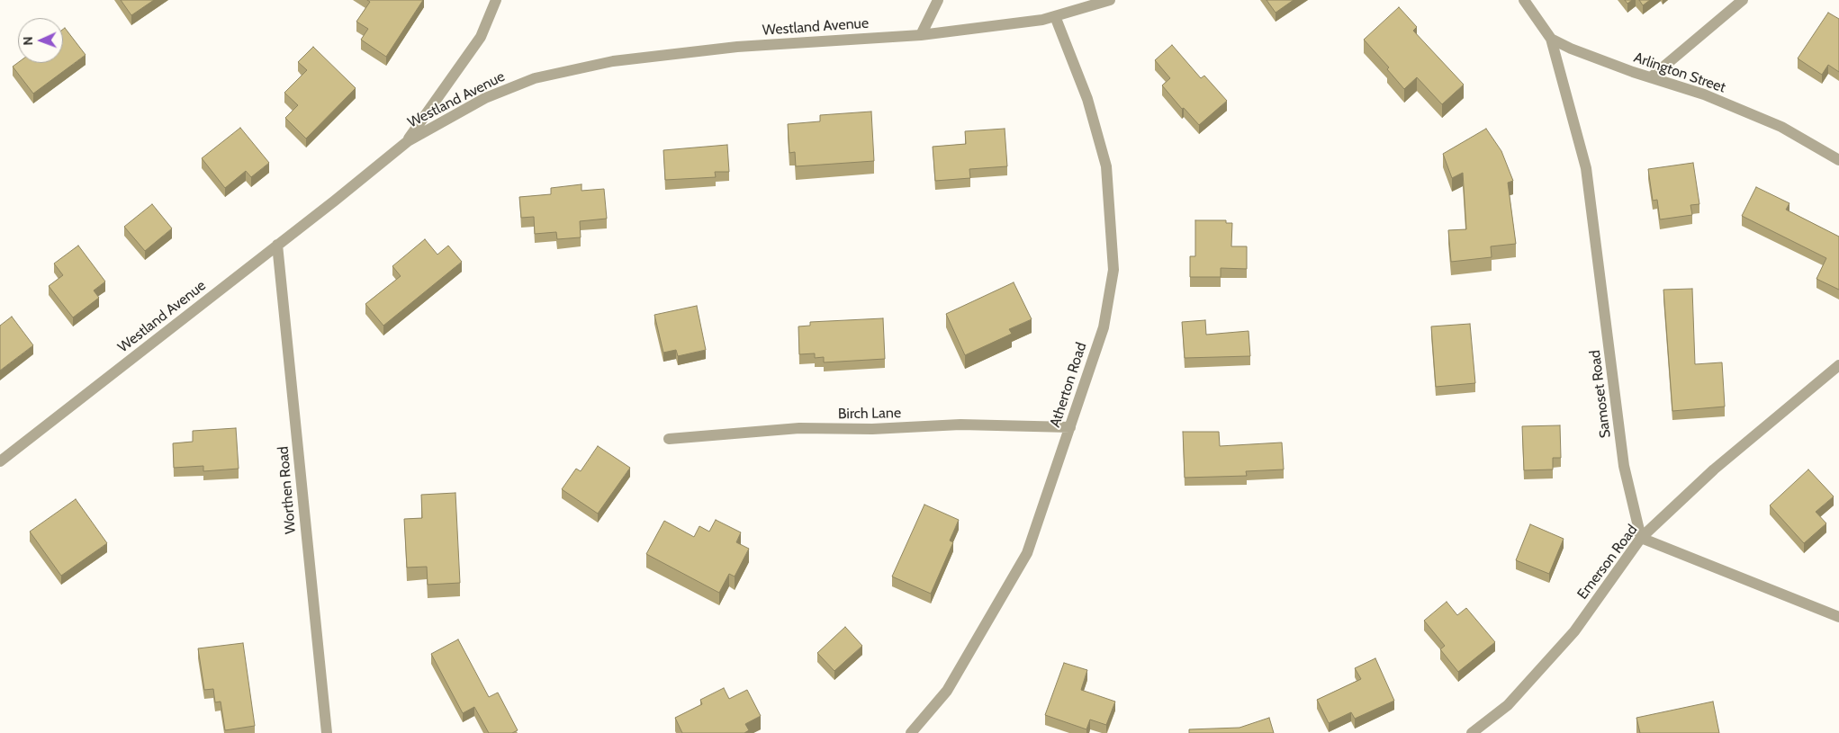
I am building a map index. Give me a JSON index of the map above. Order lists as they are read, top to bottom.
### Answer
{
  "streets": {
    "street": [
      "Westland Avenue",
      "Arlington Street",
      "Atherton Road",
      "Samoset Road",
      "Birch Lane",
      "Worthen Road",
      "Emerson Road"
    ]
  },
  "crossings": [
    ["Westland Avenue", "Atherton Road"],
    ["Westland Avenue", "Worthen Road"],
    ["Arlington Street", "Samoset Road"],
    ["Atherton Road", "Birch Lane"],
    ["Samoset Road", "Emerson Road"]
  ],
  "north": "left"
}
